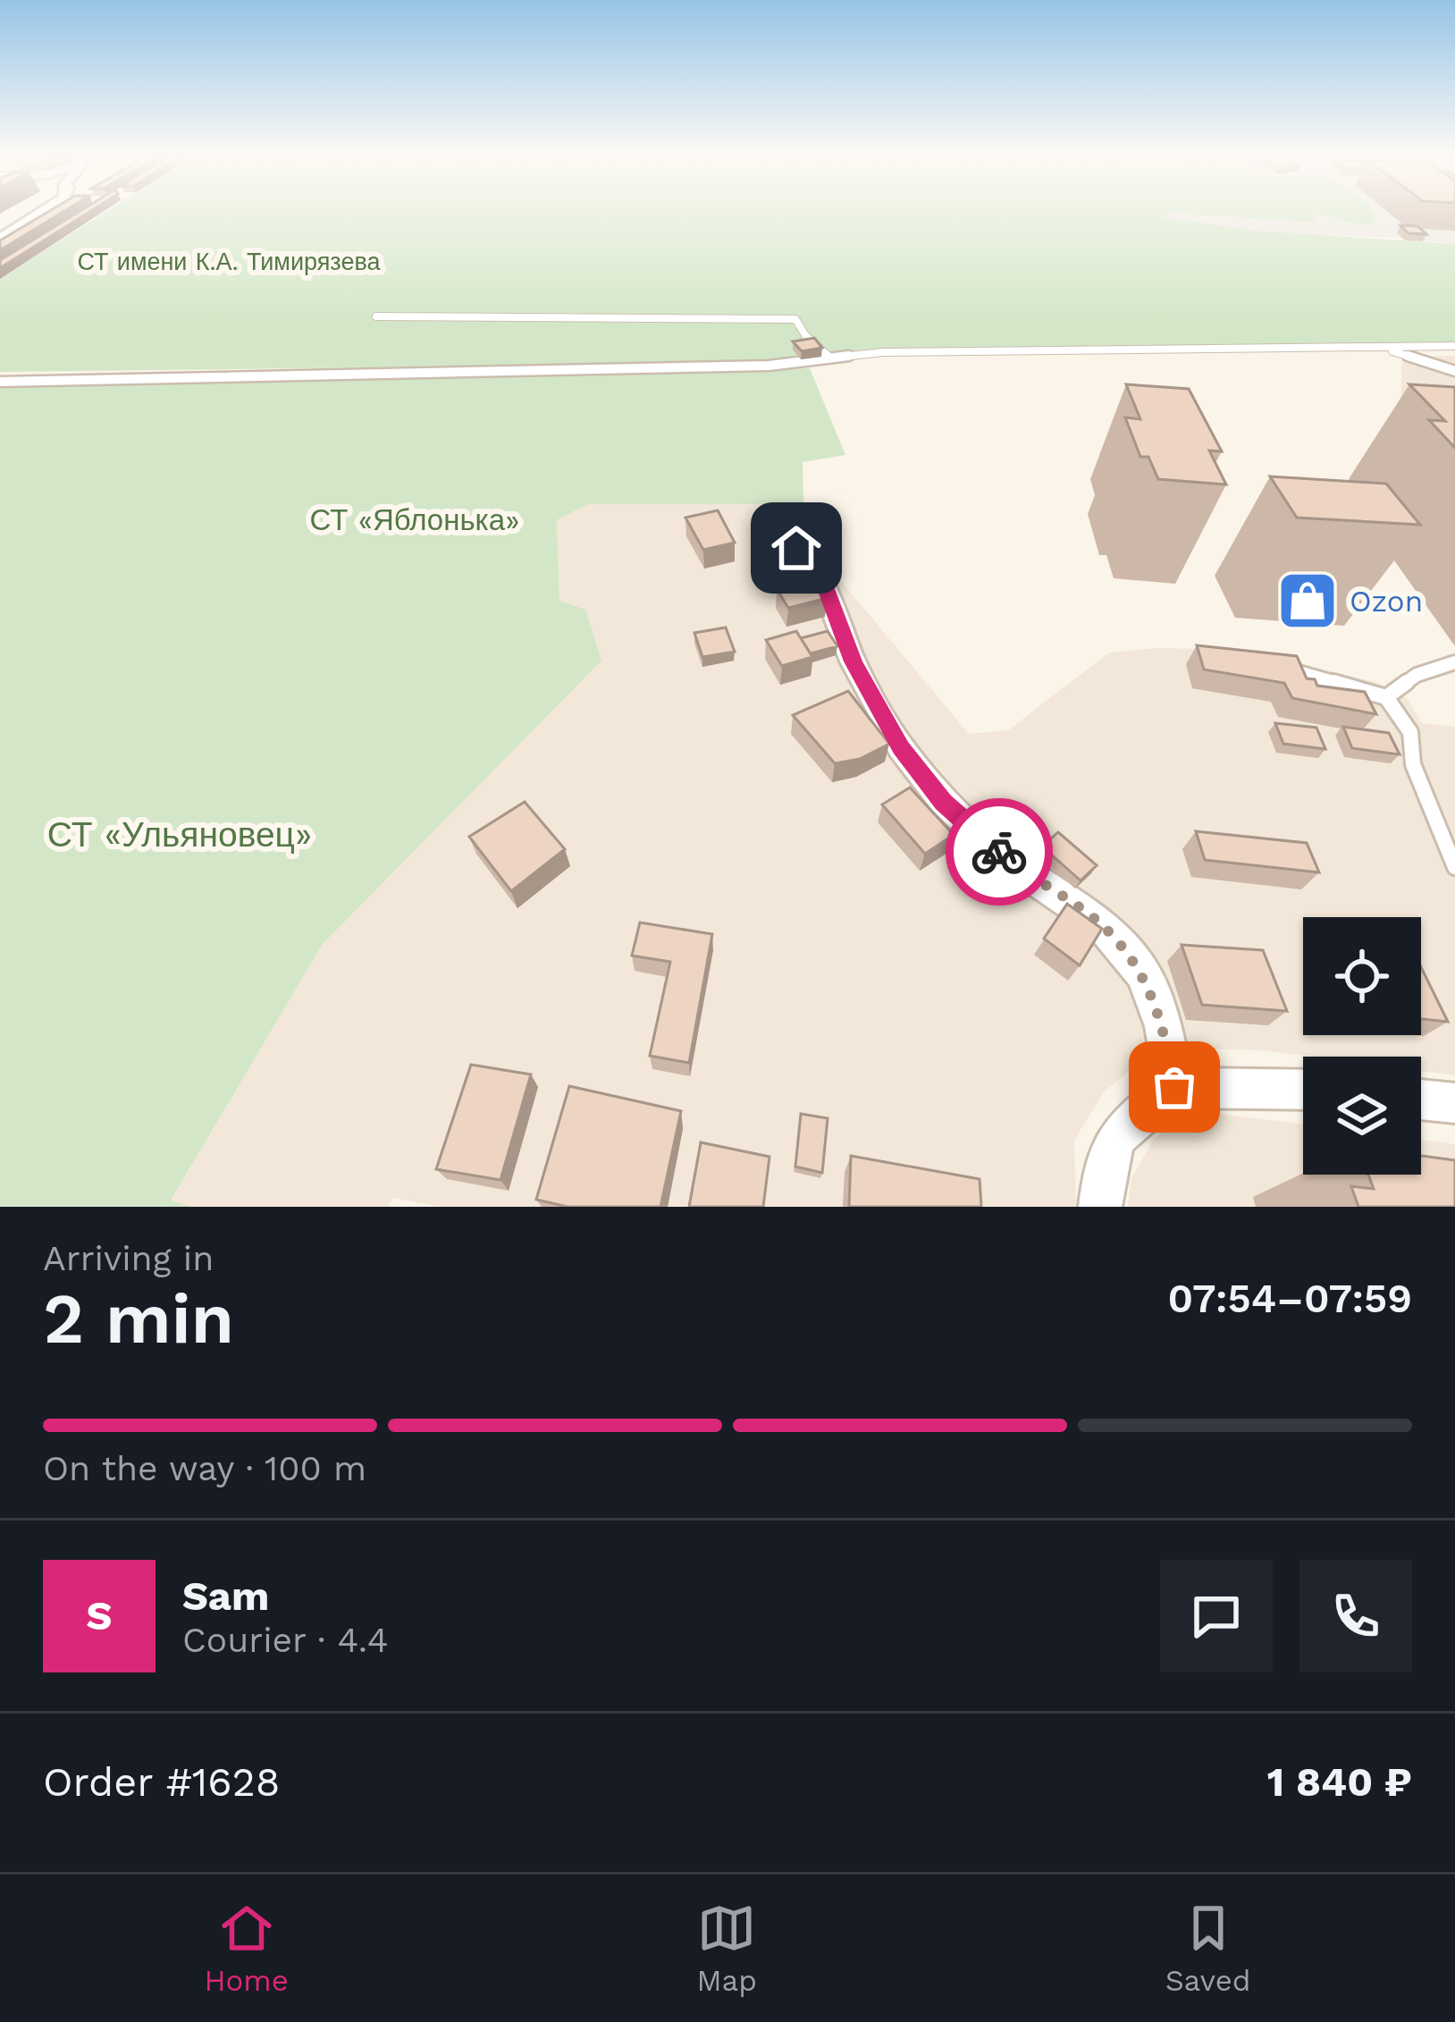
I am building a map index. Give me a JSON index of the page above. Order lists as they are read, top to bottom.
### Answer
{
  "parks": ["СТ имени К.А. Тимирязева", "СТ «Яблонька»", "СТ «Ульяновец»"],
  "places": {
    "shop": ["Ozon"]
  },
  "page": {
    "heading": ["2 min", "Arriving in", "07:54–07:59"],
    "panel": [
      "Sam",
      "Courier · 4.4",
      "Order #1628",
      "1 840 ₽"
    ],
    "bar": "On the way · 100 m",
    "round": "S",
    "tabs": ["Home", "Map", "Saved"]
  }
}
